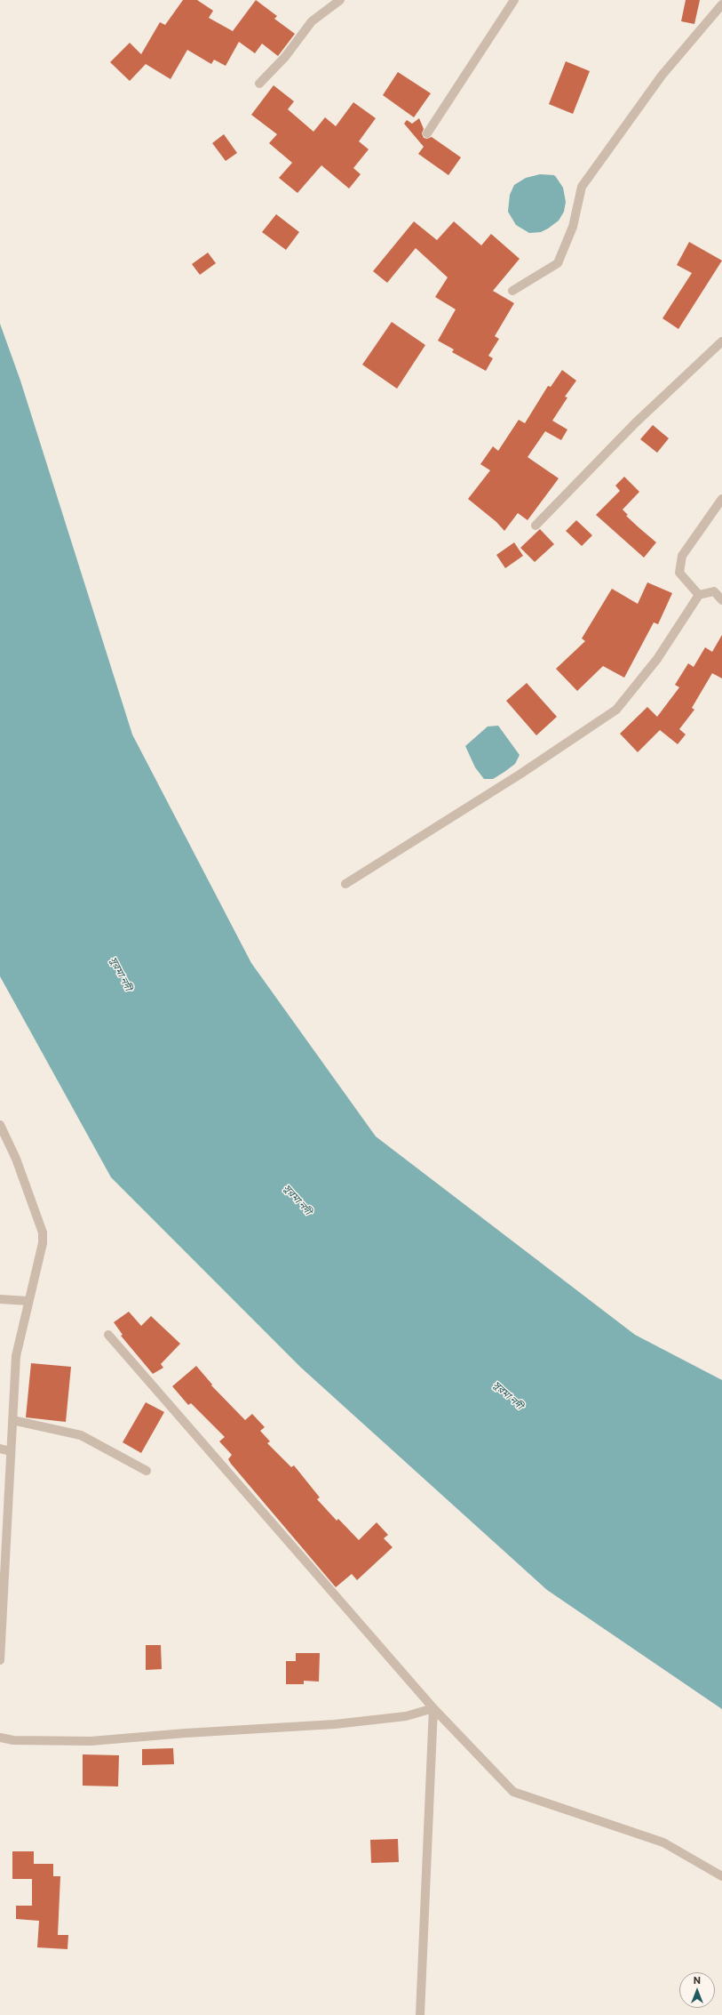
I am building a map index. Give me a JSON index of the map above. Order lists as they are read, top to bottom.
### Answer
{
  "water": ["সুরমা নদী"],
  "north": "top"
}
